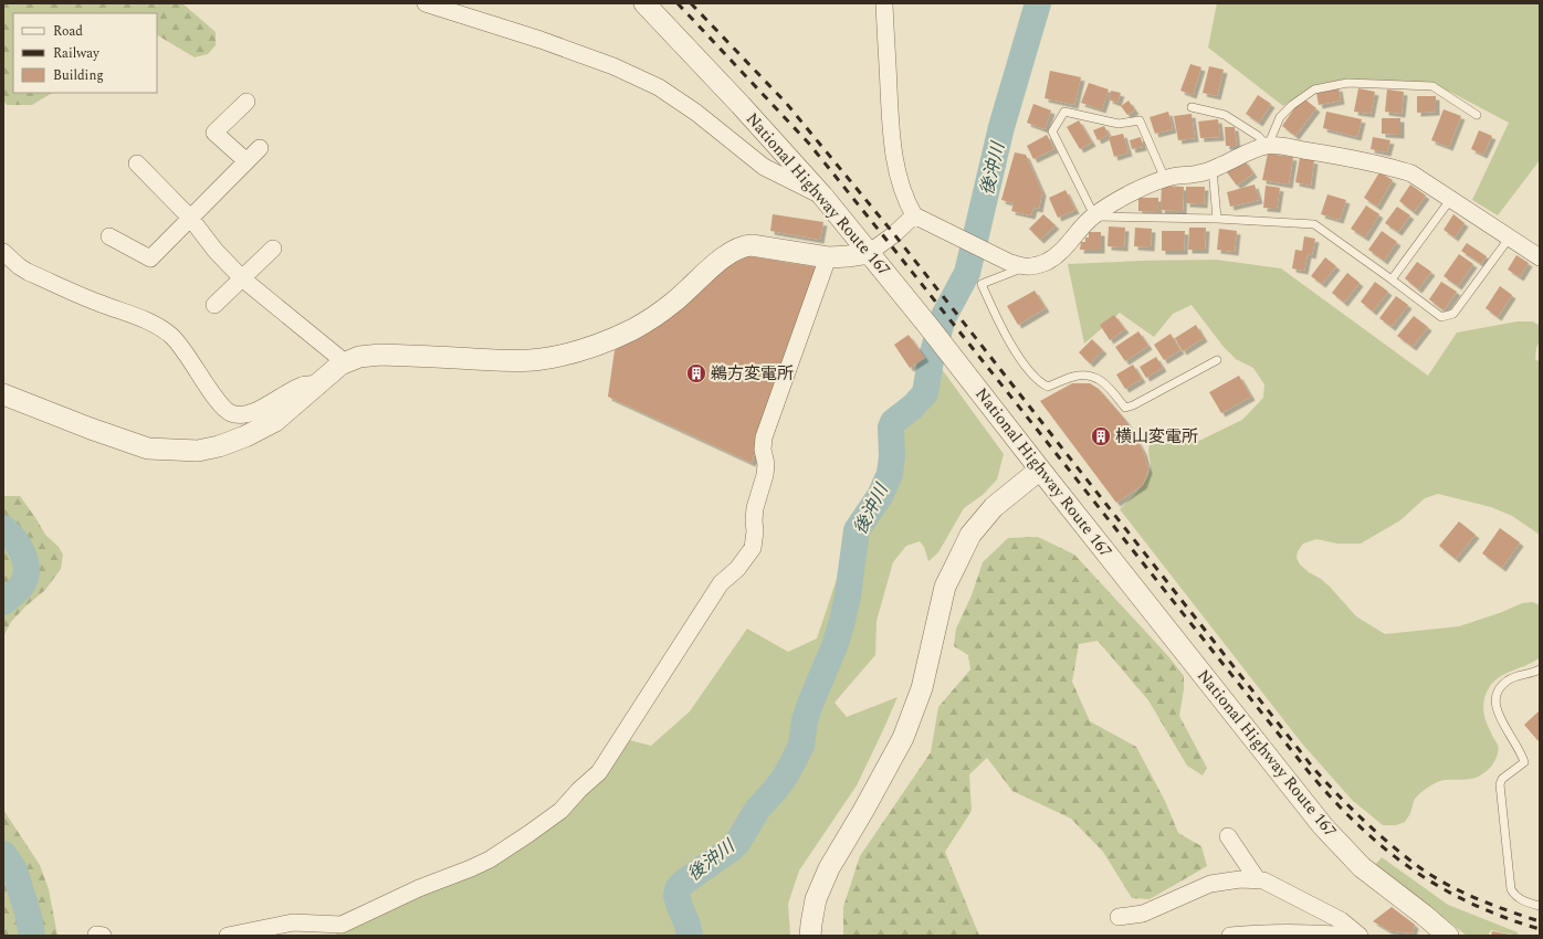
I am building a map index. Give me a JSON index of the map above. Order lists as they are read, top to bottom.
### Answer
{
  "streets": {
    "street": ["National Highway Route 167"]
  },
  "water": ["後沖川"],
  "places": {
    "building": ["鵜方変電所", "横山変電所"]
  },
  "legend": ["Road", "Railway", "Building"]
}
